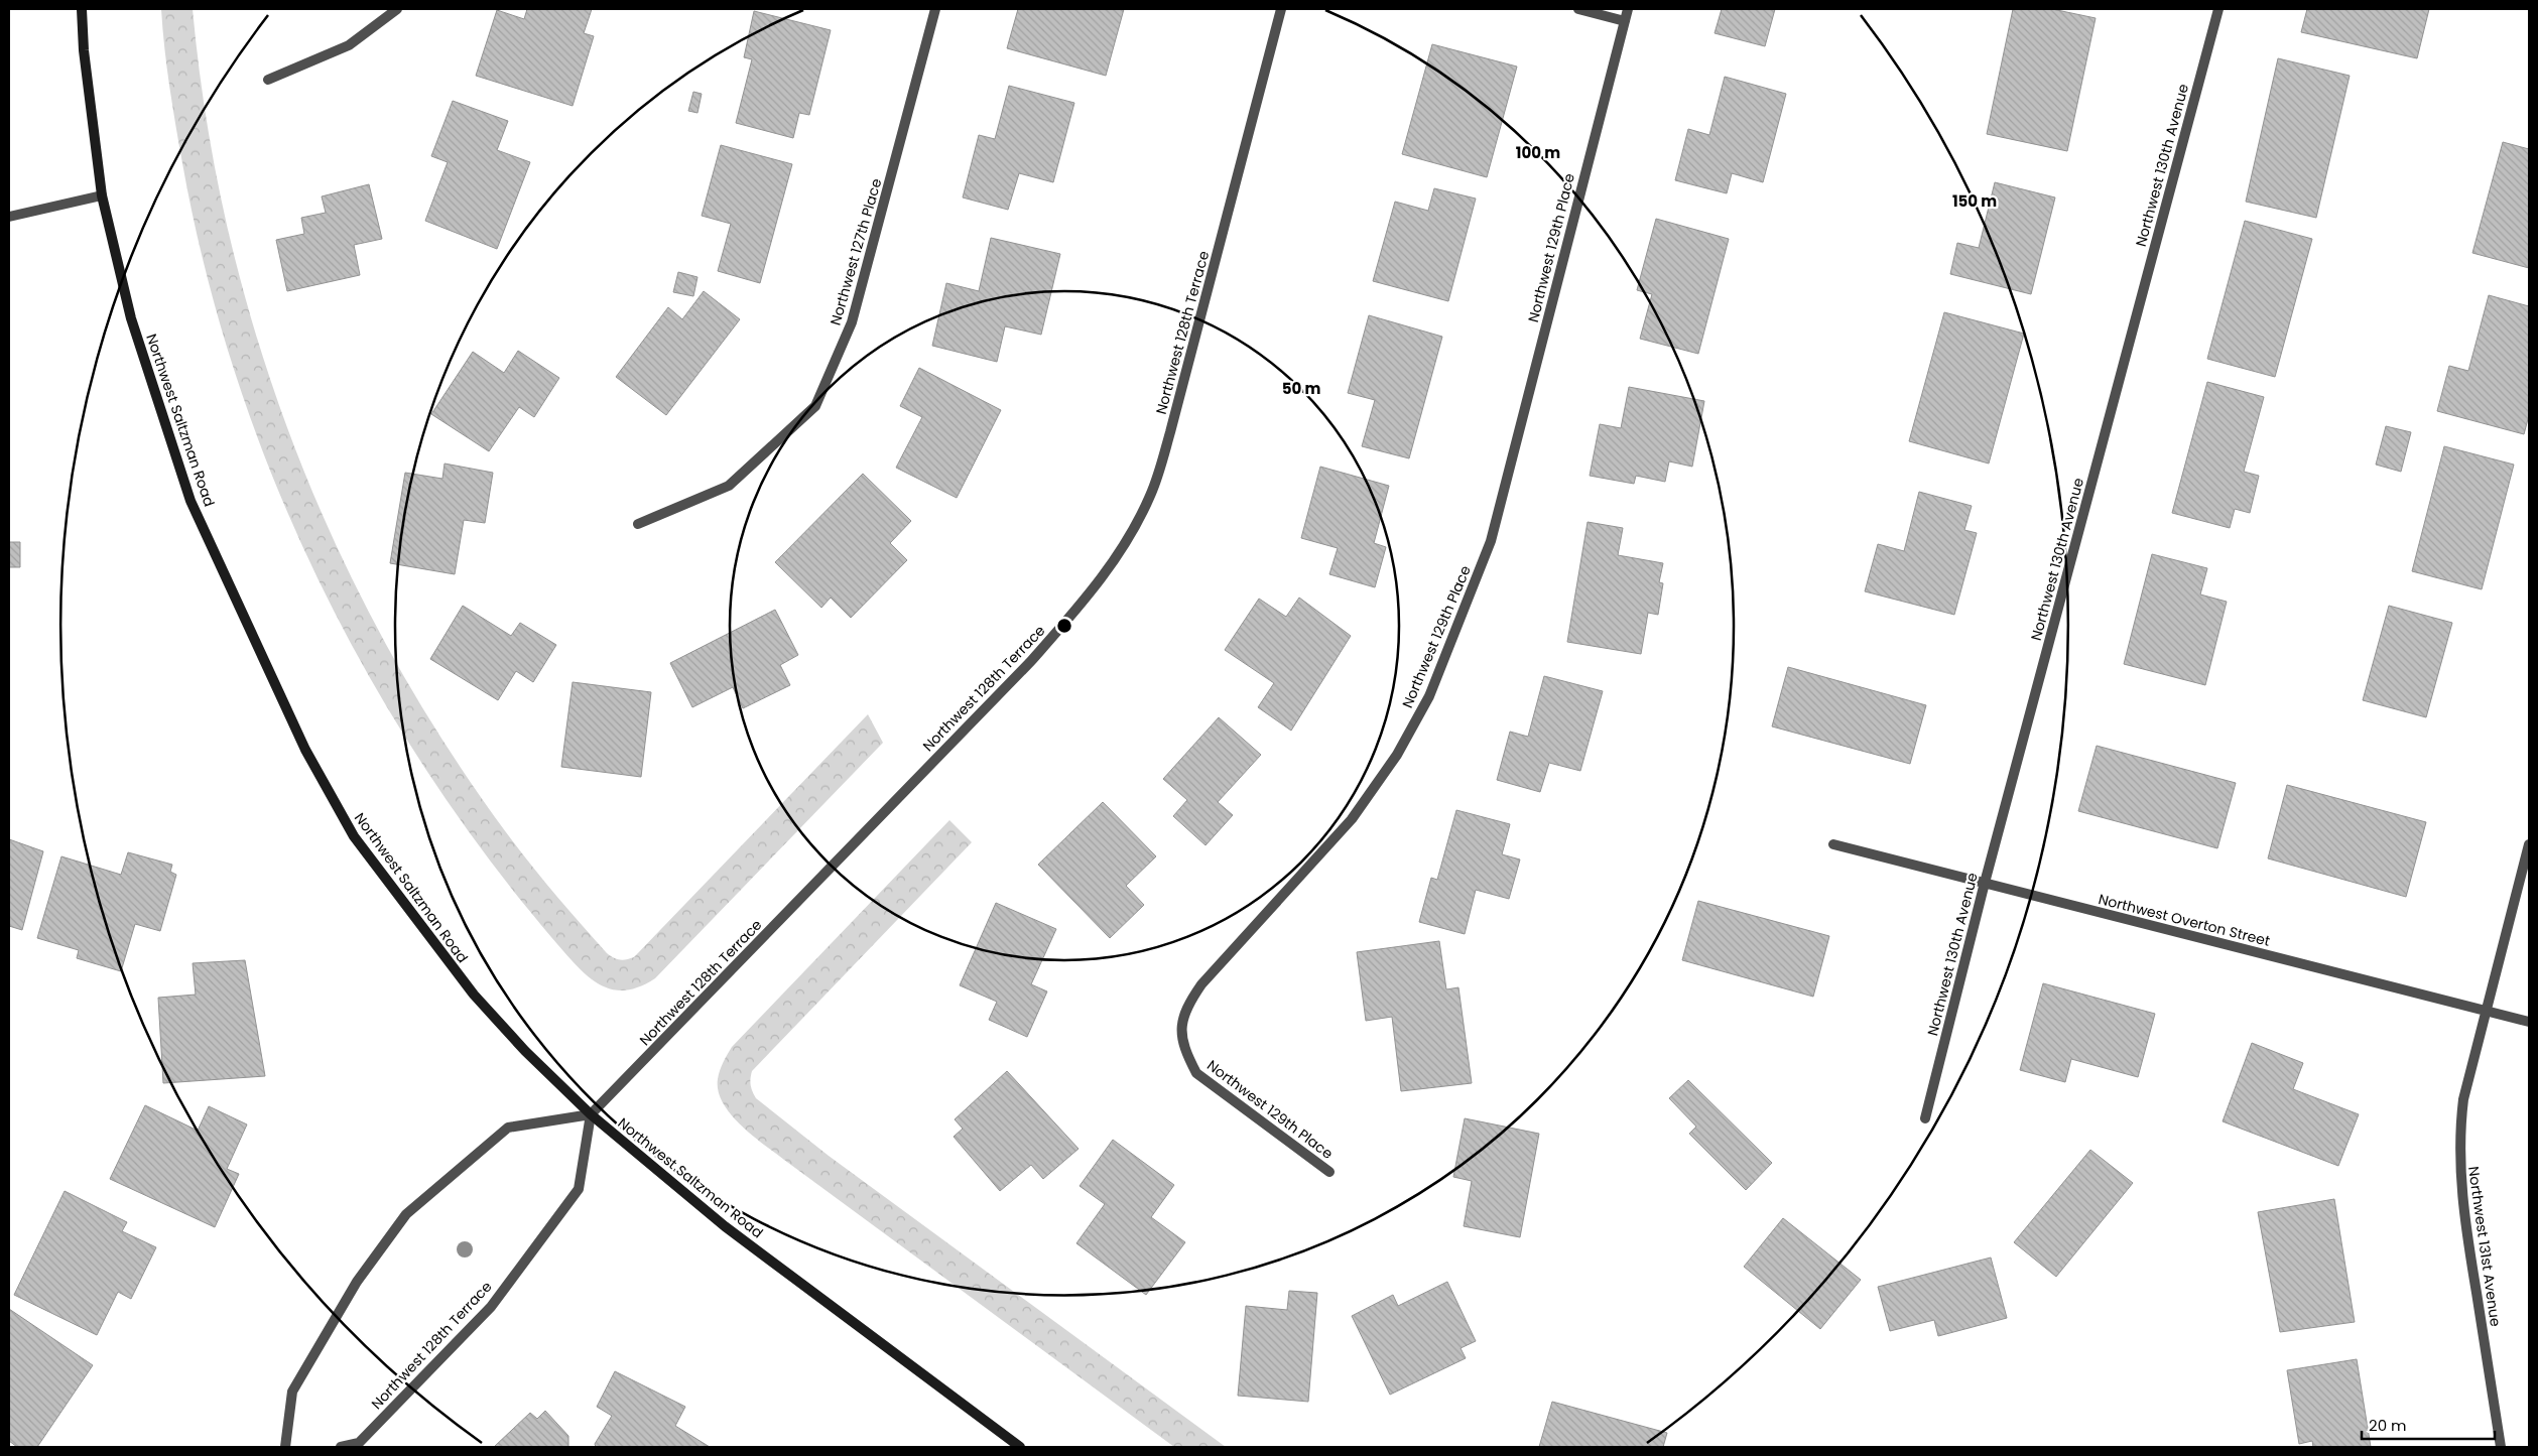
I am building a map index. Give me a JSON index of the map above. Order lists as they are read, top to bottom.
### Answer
{
  "streets": {
    "main road": ["Northwest Saltzman Road"],
    "street": [
      "Northwest 130th Avenue",
      "Northwest 129th Place",
      "Northwest 127th Place",
      "Northwest 128th Terrace",
      "Northwest Overton Street",
      "Northwest 131st Avenue"
    ]
  },
  "crossings": [
    ["Northwest 130th Avenue", "Northwest Overton Street"],
    ["Northwest 128th Terrace", "Northwest Saltzman Road"],
    ["Northwest Overton Street", "Northwest 131st Avenue"]
  ],
  "scale_bar": "20 m",
  "rings": ["100 m", "150 m", "50 m"]
}
